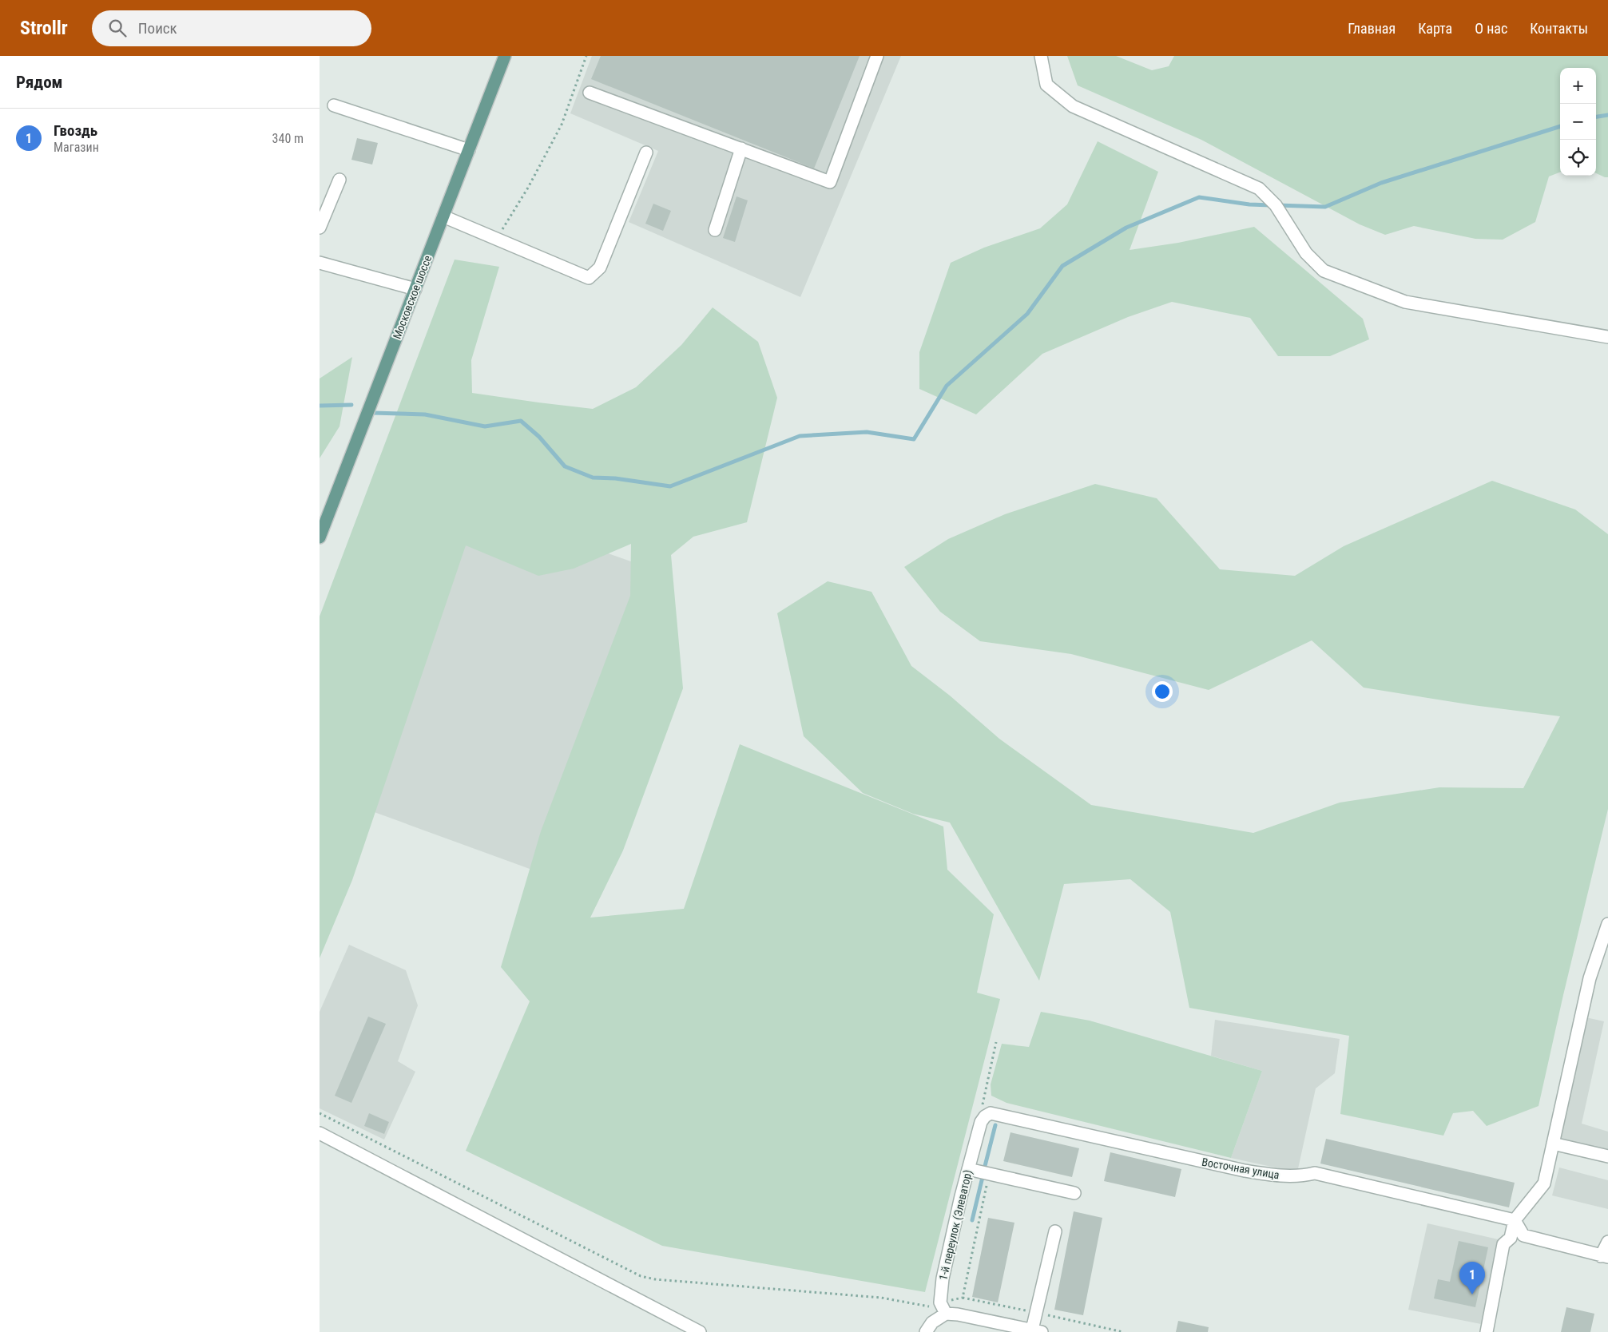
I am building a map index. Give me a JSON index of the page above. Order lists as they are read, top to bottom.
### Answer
{
  "streets": {
    "main road": ["Московское шоссе"],
    "street": ["Восточная улица", "1-й переулок (Элеватор)"]
  },
  "crossings": [
    ["Восточная улица", "1-й переулок (Элеватор)"]
  ],
  "page": {
    "header": "Strollr",
    "search": "Поиск",
    "nav": [
      "Главная",
      "Карта",
      "О нас",
      "Контакты"
    ],
    "heading": "Рядом",
    "map_buttons": ["+", "−"],
    "list": [
      {
        "mark": "1",
        "name": "Гвоздь",
        "note": "Магазин",
        "value": "340 m"
      }
    ],
    "pins": "1"
  }
}
